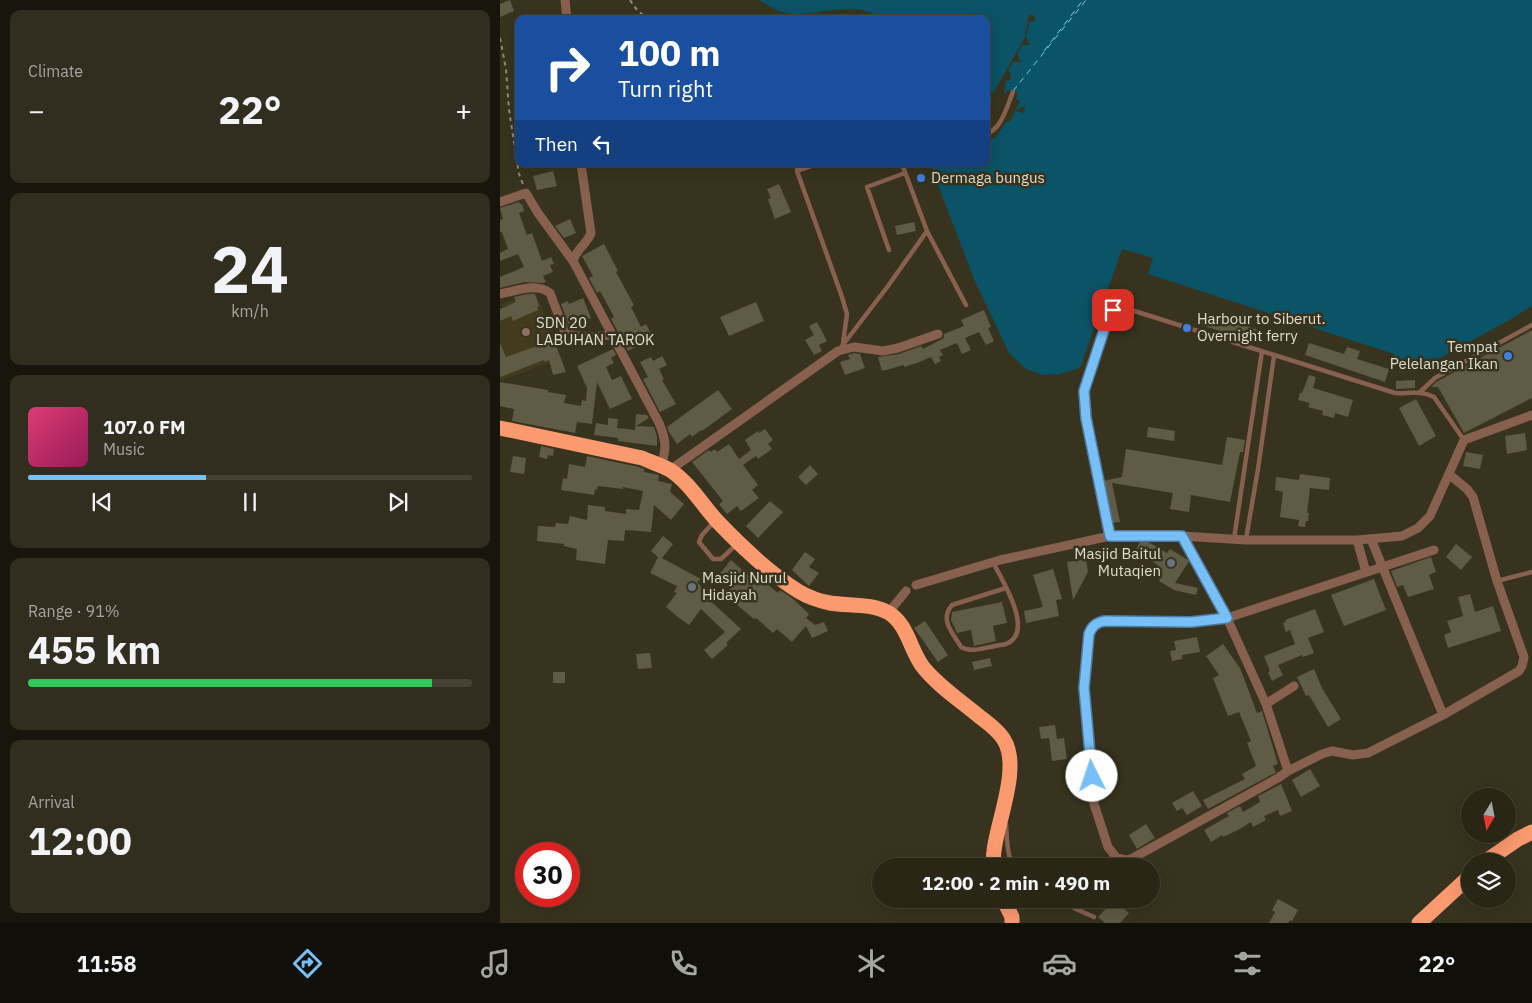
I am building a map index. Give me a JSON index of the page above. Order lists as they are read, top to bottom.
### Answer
{
  "places": [
    "Dermaga bungus",
    "Harbour to Siberut. Overnight ferry",
    "SDN 20 LABUHAN TAROK",
    "Tempat Pelelangan Ikan",
    "Masjid Baitul Mutaqien",
    "Masjid Nurul Hidayah"
  ],
  "north": "bottom",
  "page": {
    "tile": [
      "Climate",
      ["24", "km/h"],
      ["Range · 91%", "455 km"],
      ["Arrival", "12:00"]
    ],
    "turn": ["100 m", "Turn right"],
    "heat": ["−", "22°", "+"],
    "then": "Then",
    "song": ["107.0 FM", "Music"],
    "limit": "30",
    "trip": "12:00 · 2 min · 490 m",
    "tabs": ["11:58", "22°"]
  }
}
